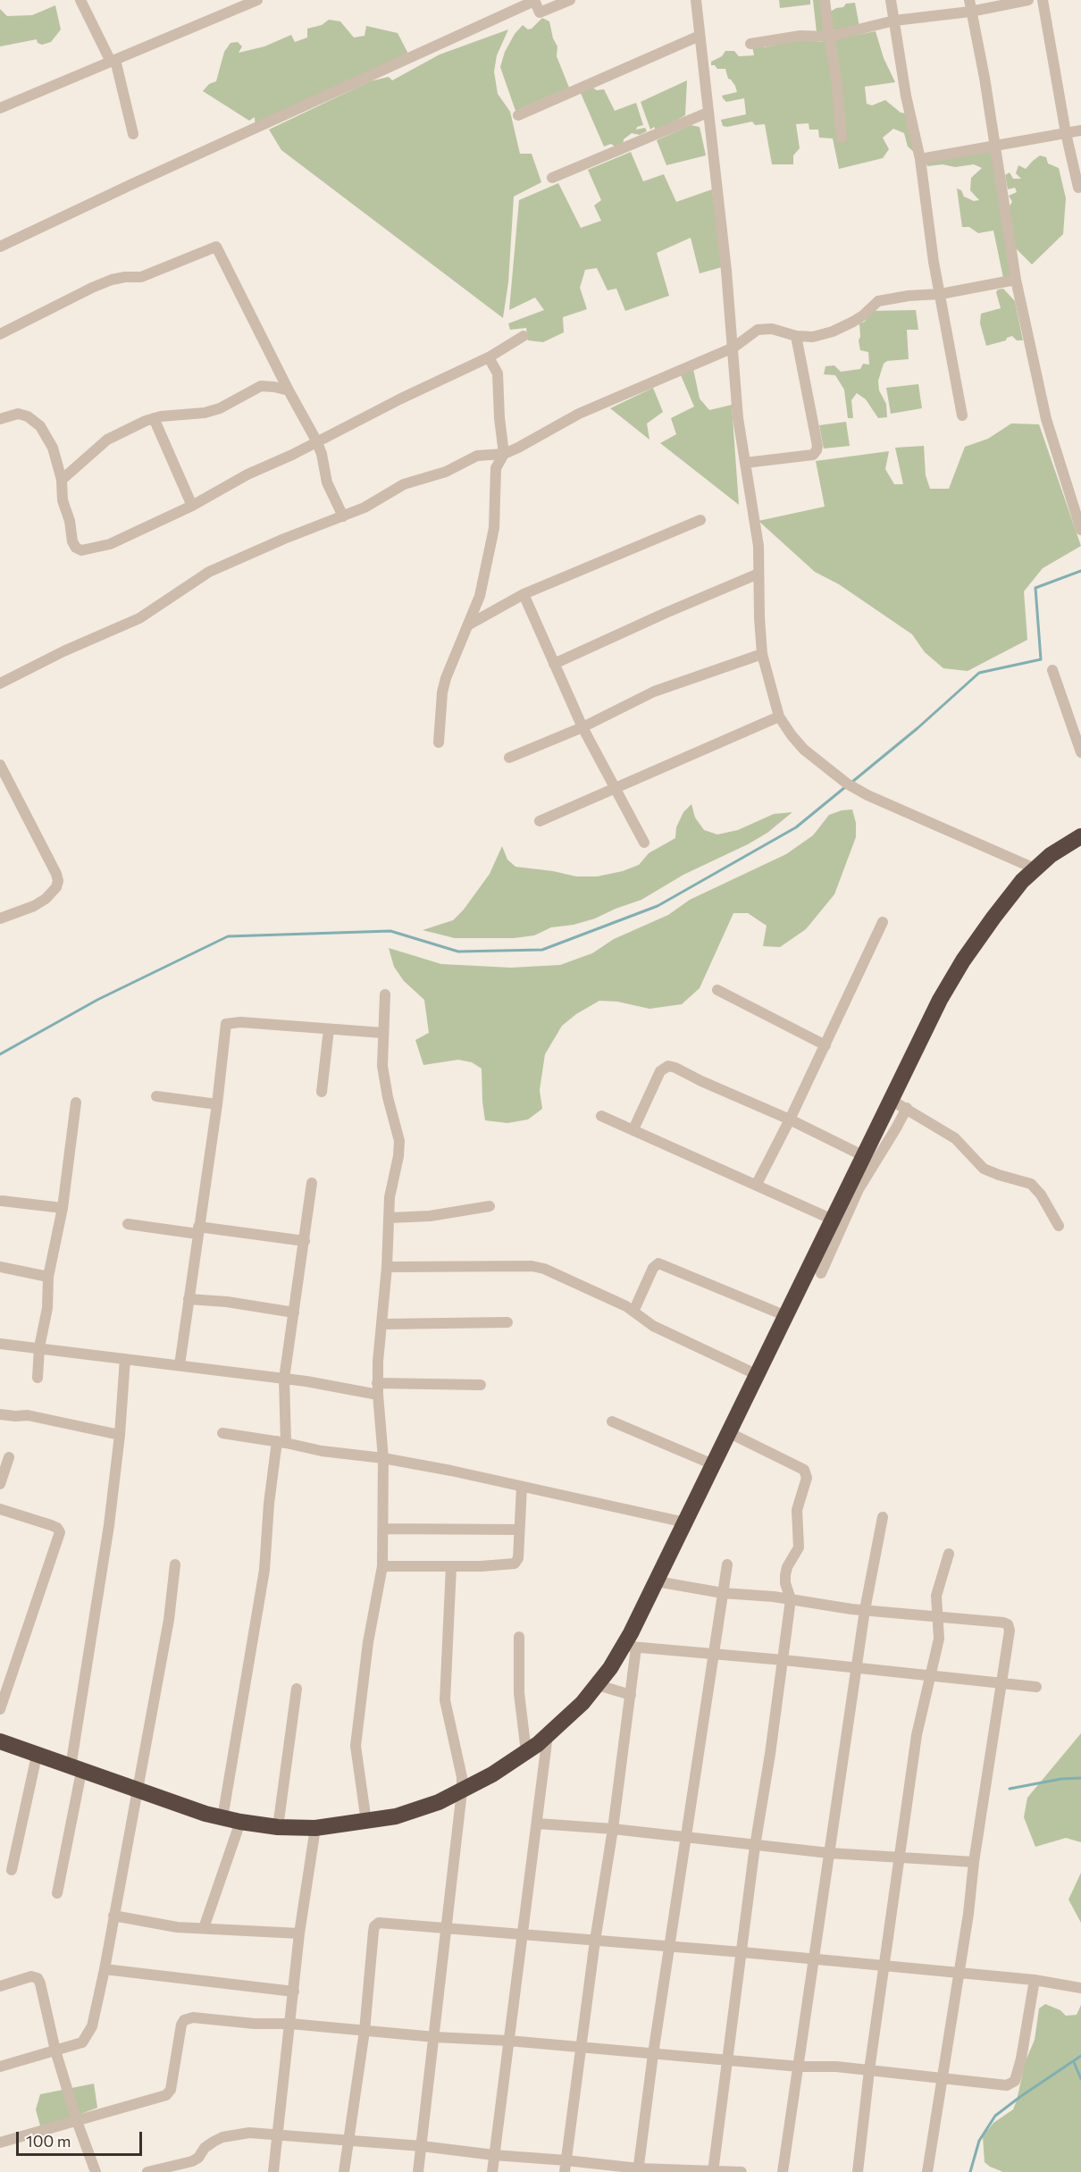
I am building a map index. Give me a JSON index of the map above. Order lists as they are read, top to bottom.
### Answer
{
  "scale_bar": "100 m"
}
